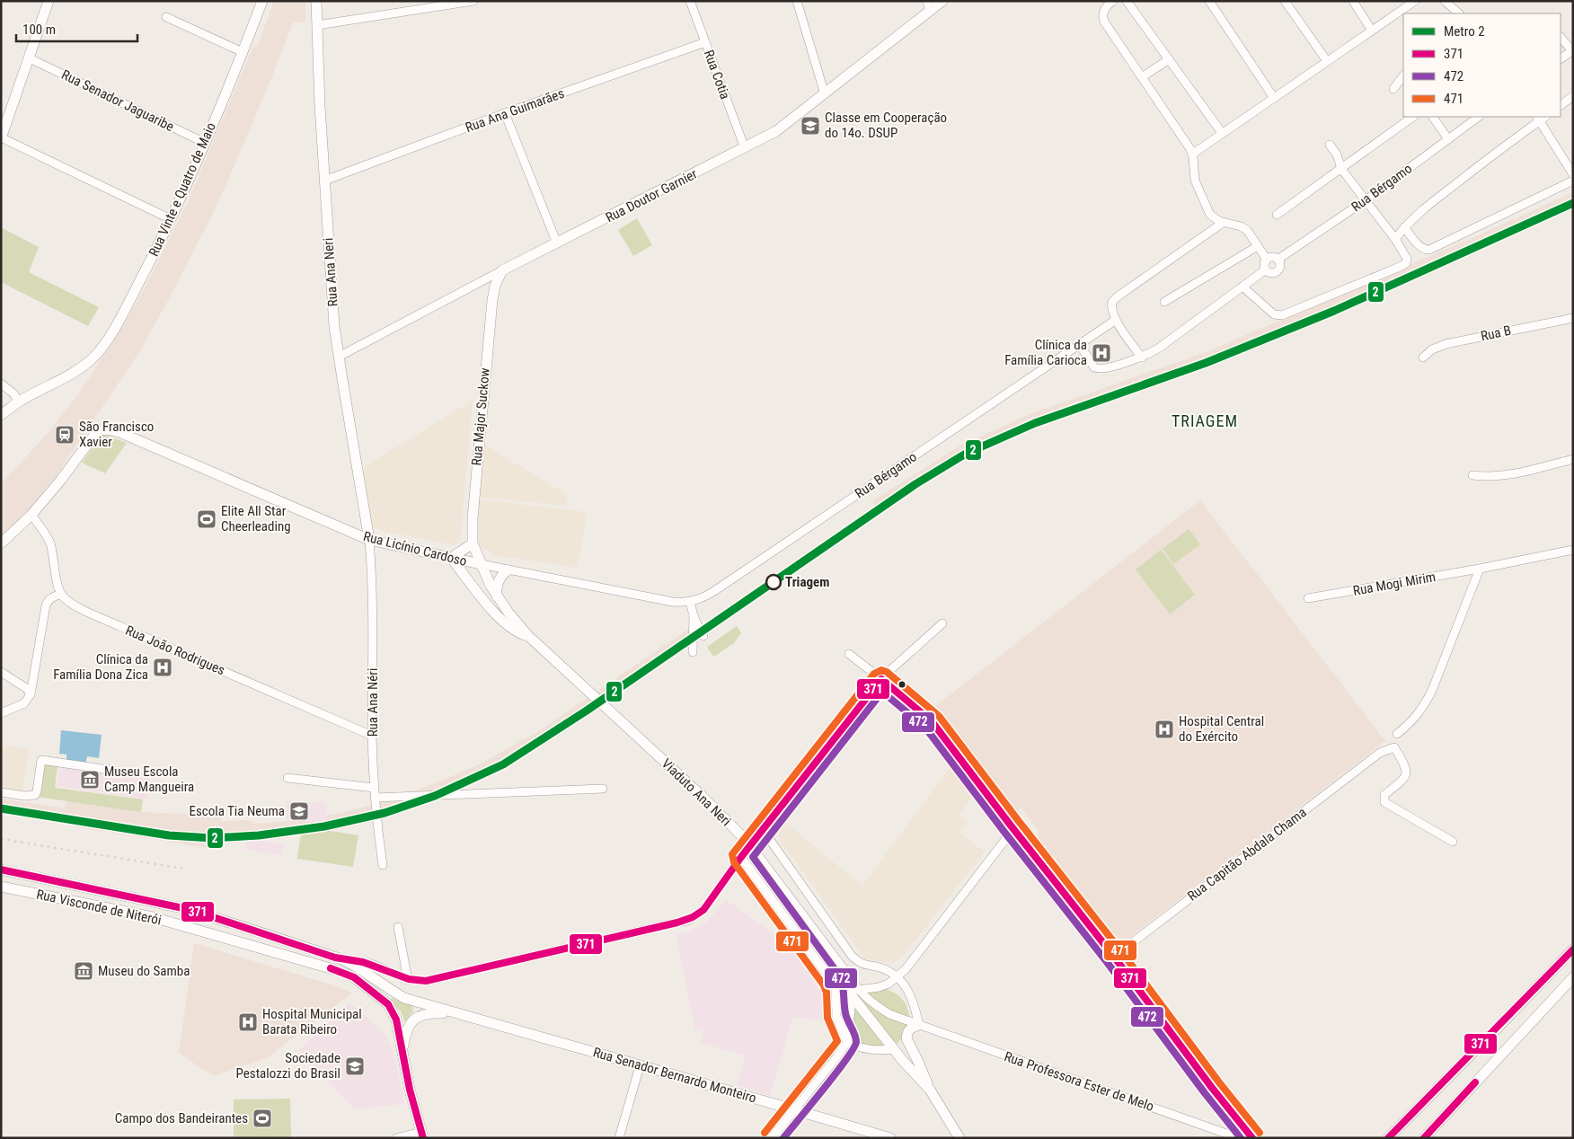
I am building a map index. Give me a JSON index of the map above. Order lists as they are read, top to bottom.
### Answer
{
  "streets": {
    "main road": [
      "Rua Vinte e Quatro de Maio",
      "Rua Doutor Garnier",
      "Rua Ana Neri",
      "Rua Major Suckow",
      "Rua Licínio Cardoso",
      "Viaduto Ana Neri",
      "Rua Visconde de Niterói",
      "Rua Senador Bernardo Monteiro"
    ],
    "street": [
      "Rua Cotia",
      "Rua Senador Jaguaribe",
      "Rua Ana Guimarães",
      "Rua Bérgamo",
      "Rua B",
      "Rua Mogi Mirim",
      "Rua João Rodrigues",
      "Rua Ana Néri",
      "Rua Capitão Abdala Chama",
      "Rua Professora Ester de Melo"
    ]
  },
  "crossings": [
    ["Rua Cotia", "Rua Ana Guimarães"],
    ["Rua Cotia", "Rua Doutor Garnier"],
    ["Rua Senador Jaguaribe", "Rua Vinte e Quatro de Maio"],
    ["Rua Ana Guimarães", "Rua Ana Neri"],
    ["Rua Bérgamo", "Rua Licínio Cardoso"],
    ["Rua Doutor Garnier", "Rua Ana Neri"],
    ["Rua Doutor Garnier", "Rua Major Suckow"],
    ["Rua Ana Neri", "Rua Licínio Cardoso"],
    ["Rua Ana Neri", "Rua Ana Néri"],
    ["Rua Major Suckow", "Rua Licínio Cardoso"],
    ["Rua Major Suckow", "Viaduto Ana Neri"],
    ["Rua Licínio Cardoso", "Rua Ana Néri"],
    ["Rua Licínio Cardoso", "Viaduto Ana Neri"],
    ["Rua João Rodrigues", "Rua Ana Néri"],
    ["Viaduto Ana Neri", "Rua Professora Ester de Melo"],
    ["Rua Visconde de Niterói", "Rua Senador Bernardo Monteiro"]
  ],
  "districts": ["TRIAGEM"],
  "places": {
    "school or university": ["Classe em Cooperação do 14o. DSUP", "Escola Tia Neuma", "Sociedade Pestalozzi do Brasil"],
    "hospital": [
      "Clínica da Família Carioca",
      "Clínica da Família Dona Zica",
      "Hospital Central do Exército",
      "Hospital Municipal Barata Ribeiro"
    ],
    "station": ["São Francisco Xavier"],
    "sports": ["Elite All Star Cheerleading", "Campo dos Bandeirantes"],
    "other": ["Triagem"],
    "museum": ["Museu Escola Camp Mangueira", "Museu do Samba"]
  },
  "lines": [
    "metro line 2",
    "transit line 471",
    "transit line 371",
    "transit line 472"
  ],
  "legend": [
    "Metro 2",
    "371",
    "472",
    "471"
  ],
  "scale_bar": "100 m"
}
